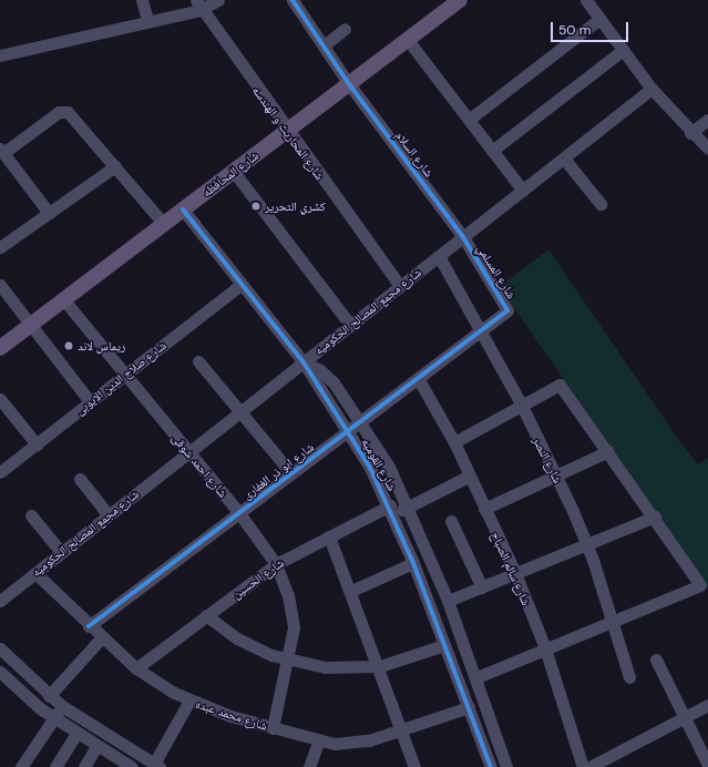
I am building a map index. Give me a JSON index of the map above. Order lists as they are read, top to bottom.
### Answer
{
  "streets": {
    "main road": ["شارع المحافظه"],
    "street": [
      "شارع المحاريث و الهندسه",
      "شارع السلام",
      "شارع المسلمي",
      "شارع مجمع المصالح الحكوميه",
      "شارع صلاح الدين الايوبى",
      "شارع النصر",
      "شارع القوميه",
      "شارع احمد شوقى",
      "شارع ابو ذر الغفارى",
      "شارع سالم الصباح",
      "شارع الحسين",
      "شارع محمد عبده"
    ]
  },
  "crossings": [
    ["شارع المحاريث و الهندسه", "شارع المحافظه"],
    ["شارع المحاريث و الهندسه", "شارع مجمع المصالح الحكوميه"],
    ["شارع السلام", "شارع المحافظه"],
    ["شارع السلام", "شارع المسلمي"],
    ["شارع السلام", "شارع مجمع المصالح الحكوميه"],
    ["شارع المحافظه", "شارع القوميه"],
    ["شارع المحافظه", "شارع احمد شوقى"],
    ["شارع المسلمي", "شارع مجمع المصالح الحكوميه"],
    ["شارع المسلمي", "شارع النصر"],
    ["شارع المسلمي", "شارع ابو ذر الغفارى"],
    ["شارع مجمع المصالح الحكوميه", "شارع النصر"],
    ["شارع مجمع المصالح الحكوميه", "شارع القوميه"],
    ["شارع مجمع المصالح الحكوميه", "شارع احمد شوقى"],
    ["شارع مجمع المصالح الحكوميه", "شارع محمد عبده"],
    ["شارع صلاح الدين الايوبى", "شارع القوميه"],
    ["شارع صلاح الدين الايوبى", "شارع احمد شوقى"],
    ["شارع النصر", "شارع ابو ذر الغفارى"],
    ["شارع القوميه", "شارع ابو ذر الغفارى"],
    ["شارع القوميه", "شارع الحسين"],
    ["شارع القوميه", "شارع محمد عبده"],
    ["شارع احمد شوقى", "شارع ابو ذر الغفارى"],
    ["شارع احمد شوقى", "شارع الحسين"],
    ["شارع احمد شوقى", "شارع محمد عبده"],
    ["شارع ابو ذر الغفارى", "شارع سالم الصباح"],
    ["شارع ابو ذر الغفارى", "شارع محمد عبده"],
    ["شارع سالم الصباح", "شارع الحسين"],
    ["شارع الحسين", "شارع محمد عبده"]
  ],
  "places": ["كشري التحرير", "ريماس لاند"],
  "scale_bar": "50 m"
}
